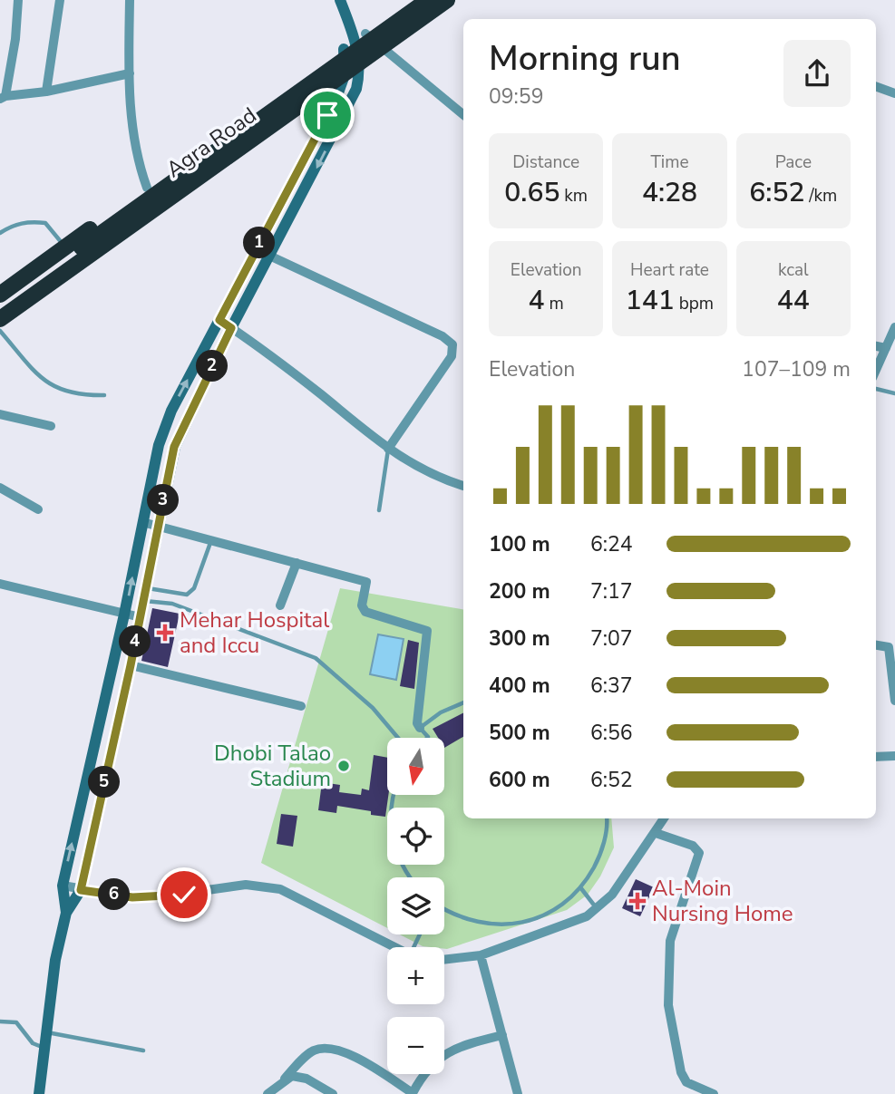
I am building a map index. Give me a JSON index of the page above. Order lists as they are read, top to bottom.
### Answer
{
  "streets": {
    "highway": ["Agra Road"]
  },
  "places": {
    "health": ["Mehar Hospital and Iccu", "Al-Moin Nursing Home"],
    "other": ["Dhobi Talao Stadium"]
  },
  "north": "bottom",
  "page": {
    "heading": ["Morning run", "09:59"],
    "stats": [
      ["Distance", "0.65 km"],
      ["Time", "4:28"],
      ["Pace", "6:52 /km"],
      ["Elevation", "4 m"],
      ["Heart rate", "141 bpm"],
      ["kcal", "44"]
    ],
    "pins": [
      "1",
      "2",
      "3",
      "4",
      "5",
      "6"
    ],
    "chart": ["Elevation", "107–109 m"],
    "list": [
      {
        "name": "100 m",
        "note": "6:24"
      },
      {
        "name": "200 m",
        "note": "7:17"
      },
      {
        "name": "300 m",
        "note": "7:07"
      },
      {
        "name": "400 m",
        "note": "6:37"
      },
      {
        "name": "500 m",
        "note": "6:56"
      },
      {
        "name": "600 m",
        "note": "6:52"
      }
    ],
    "map_buttons": ["+", "−"]
  }
}
